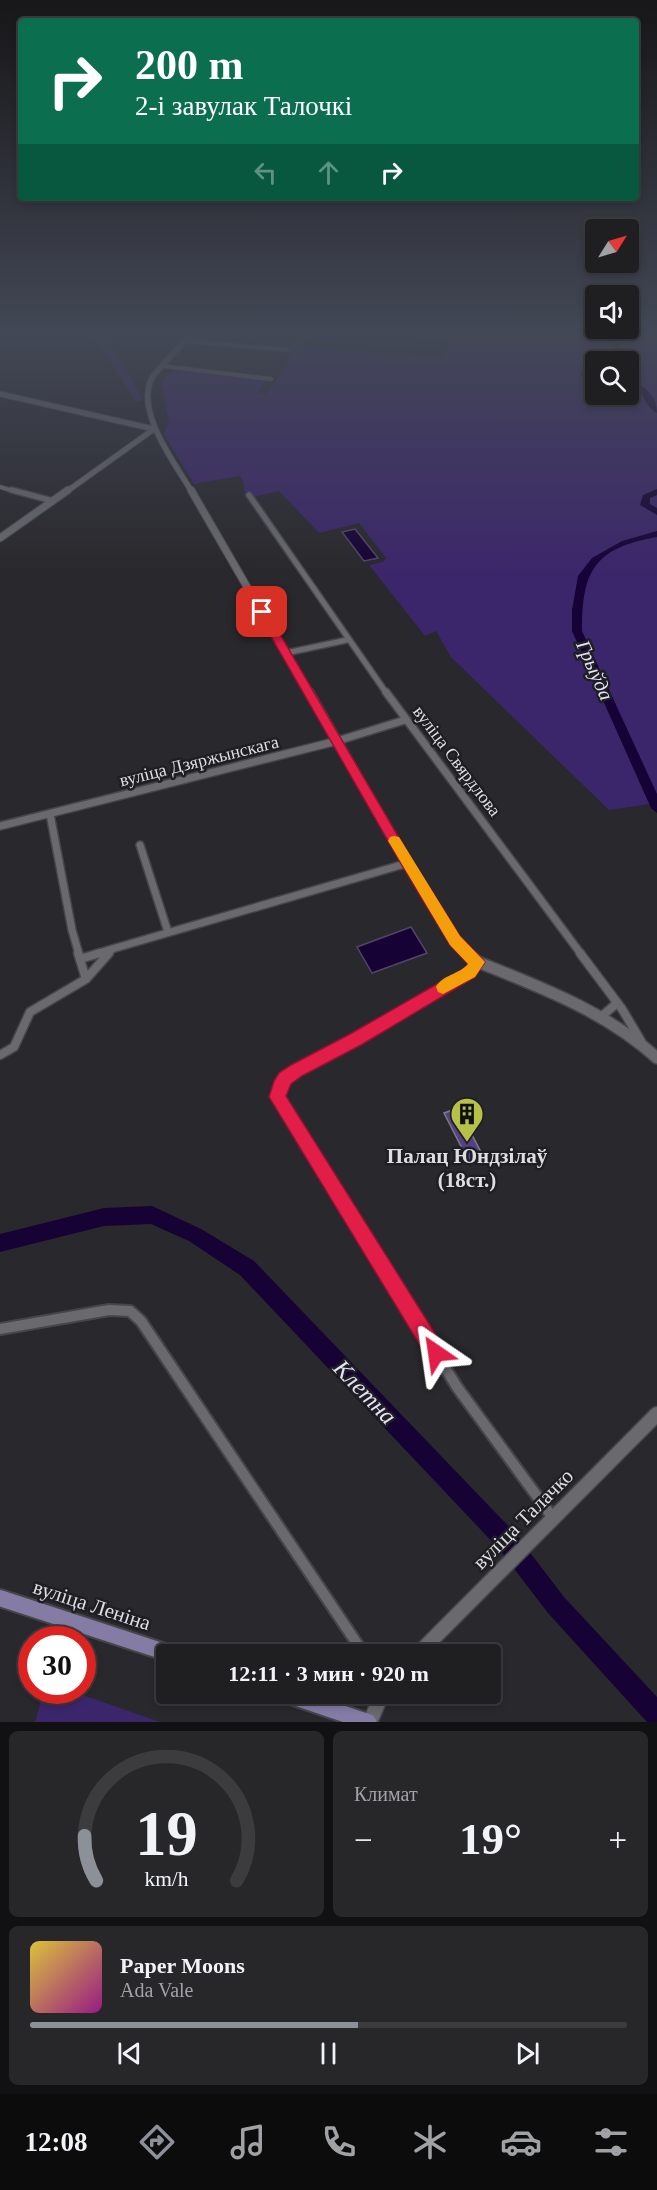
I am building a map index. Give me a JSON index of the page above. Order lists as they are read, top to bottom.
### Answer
{
  "streets": {
    "main road": ["вуліца Леніна"],
    "street": ["вуліца Дзяржынскага", "вуліца Свярдлова", "вуліца Талачко"]
  },
  "crossings": [
    ["вуліца Дзяржынскага", "вуліца Свярдлова"]
  ],
  "water": ["Грыўда", "Клетна"],
  "places": {
    "building": ["Палац Юндзілаў (18ст.)"]
  },
  "north": "top right",
  "page": {
    "turn": ["200 m", "2-і завулак Талочкі"],
    "limit": "30",
    "trip": "12:11 · 3 мин · 920 m",
    "tile": "Климат",
    "heat": ["−", "19°", "+"],
    "song": ["Paper Moons", "Ada Vale"],
    "tabs": "12:08",
    "gauge": ["19", "km/h"]
  }
}
